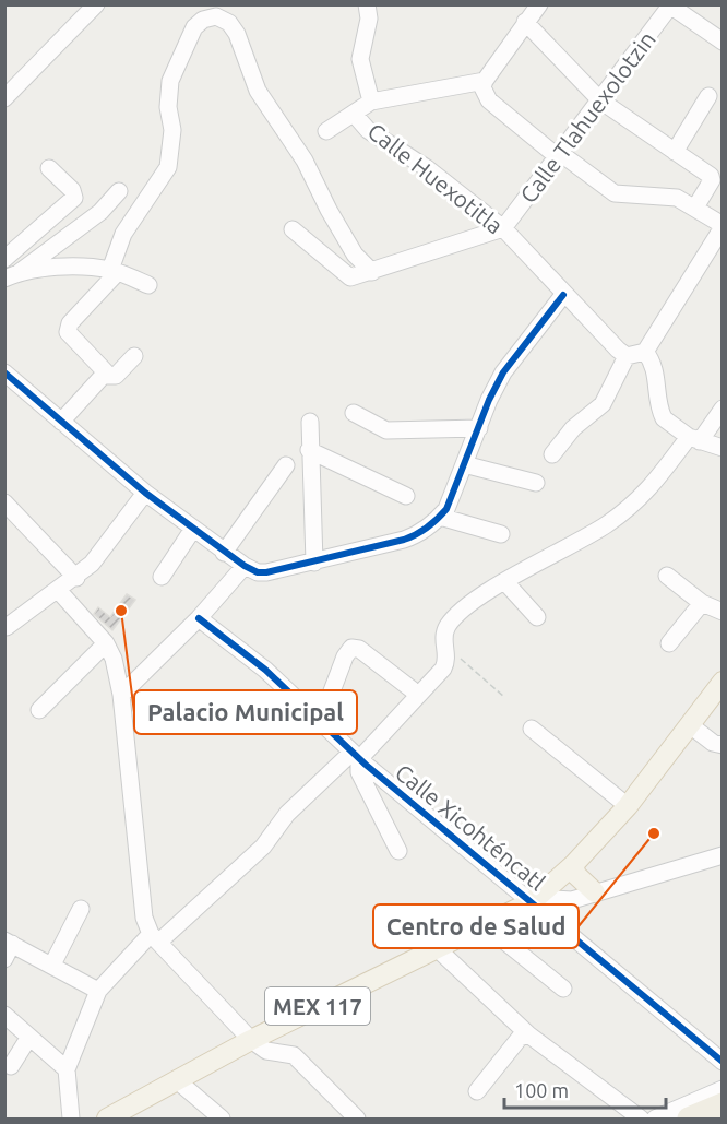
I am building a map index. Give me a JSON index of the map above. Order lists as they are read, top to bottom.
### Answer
{
  "streets": {
    "main road": ["MEX 117"],
    "street": ["Calle Tlahuexolotzin", "Calle Huexotitla", "Calle Xicohténcatl"]
  },
  "crossings": [
    ["Calle Tlahuexolotzin", "Calle Huexotitla"],
    ["Calle Xicohténcatl", "MEX 117"]
  ],
  "places": ["Palacio Municipal", "Centro de Salud"],
  "scale_bar": "100 m"
}
